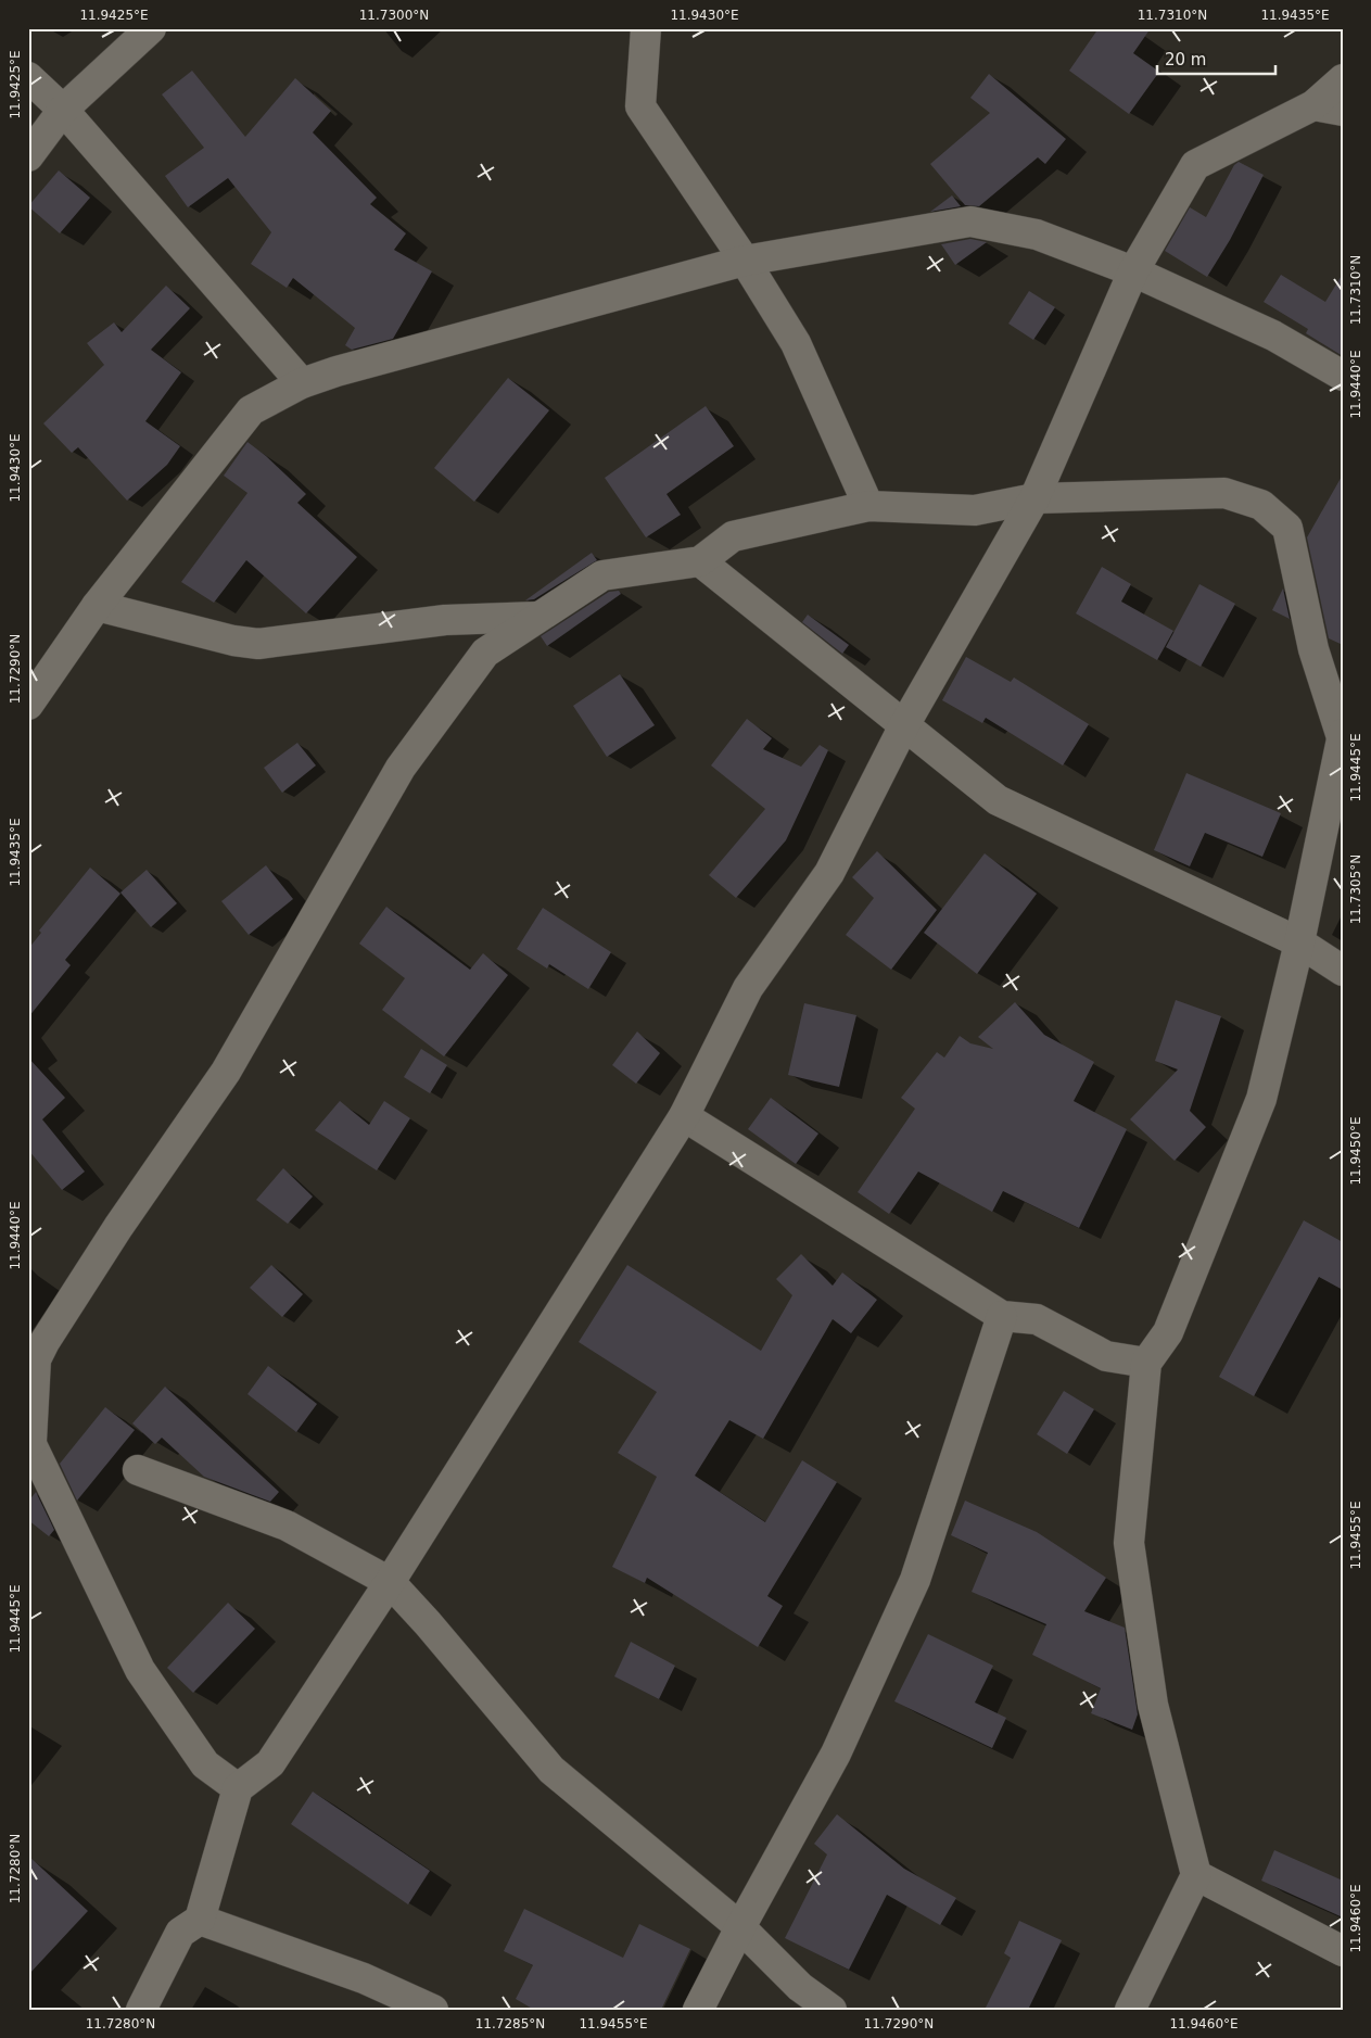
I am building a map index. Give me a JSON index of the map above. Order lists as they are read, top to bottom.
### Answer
{
  "scale_bar": "20 m",
  "coordinates": [
    "11.9425°E",
    "11.7300°N",
    "11.9430°E",
    "11.7310°N",
    "11.9435°E",
    "11.9440°E",
    "11.7290°N",
    "11.9445°E",
    "11.7305°N",
    "11.9450°E",
    "11.9455°E",
    "11.7280°N",
    "11.9460°E",
    "11.7285°N"
  ]
}
